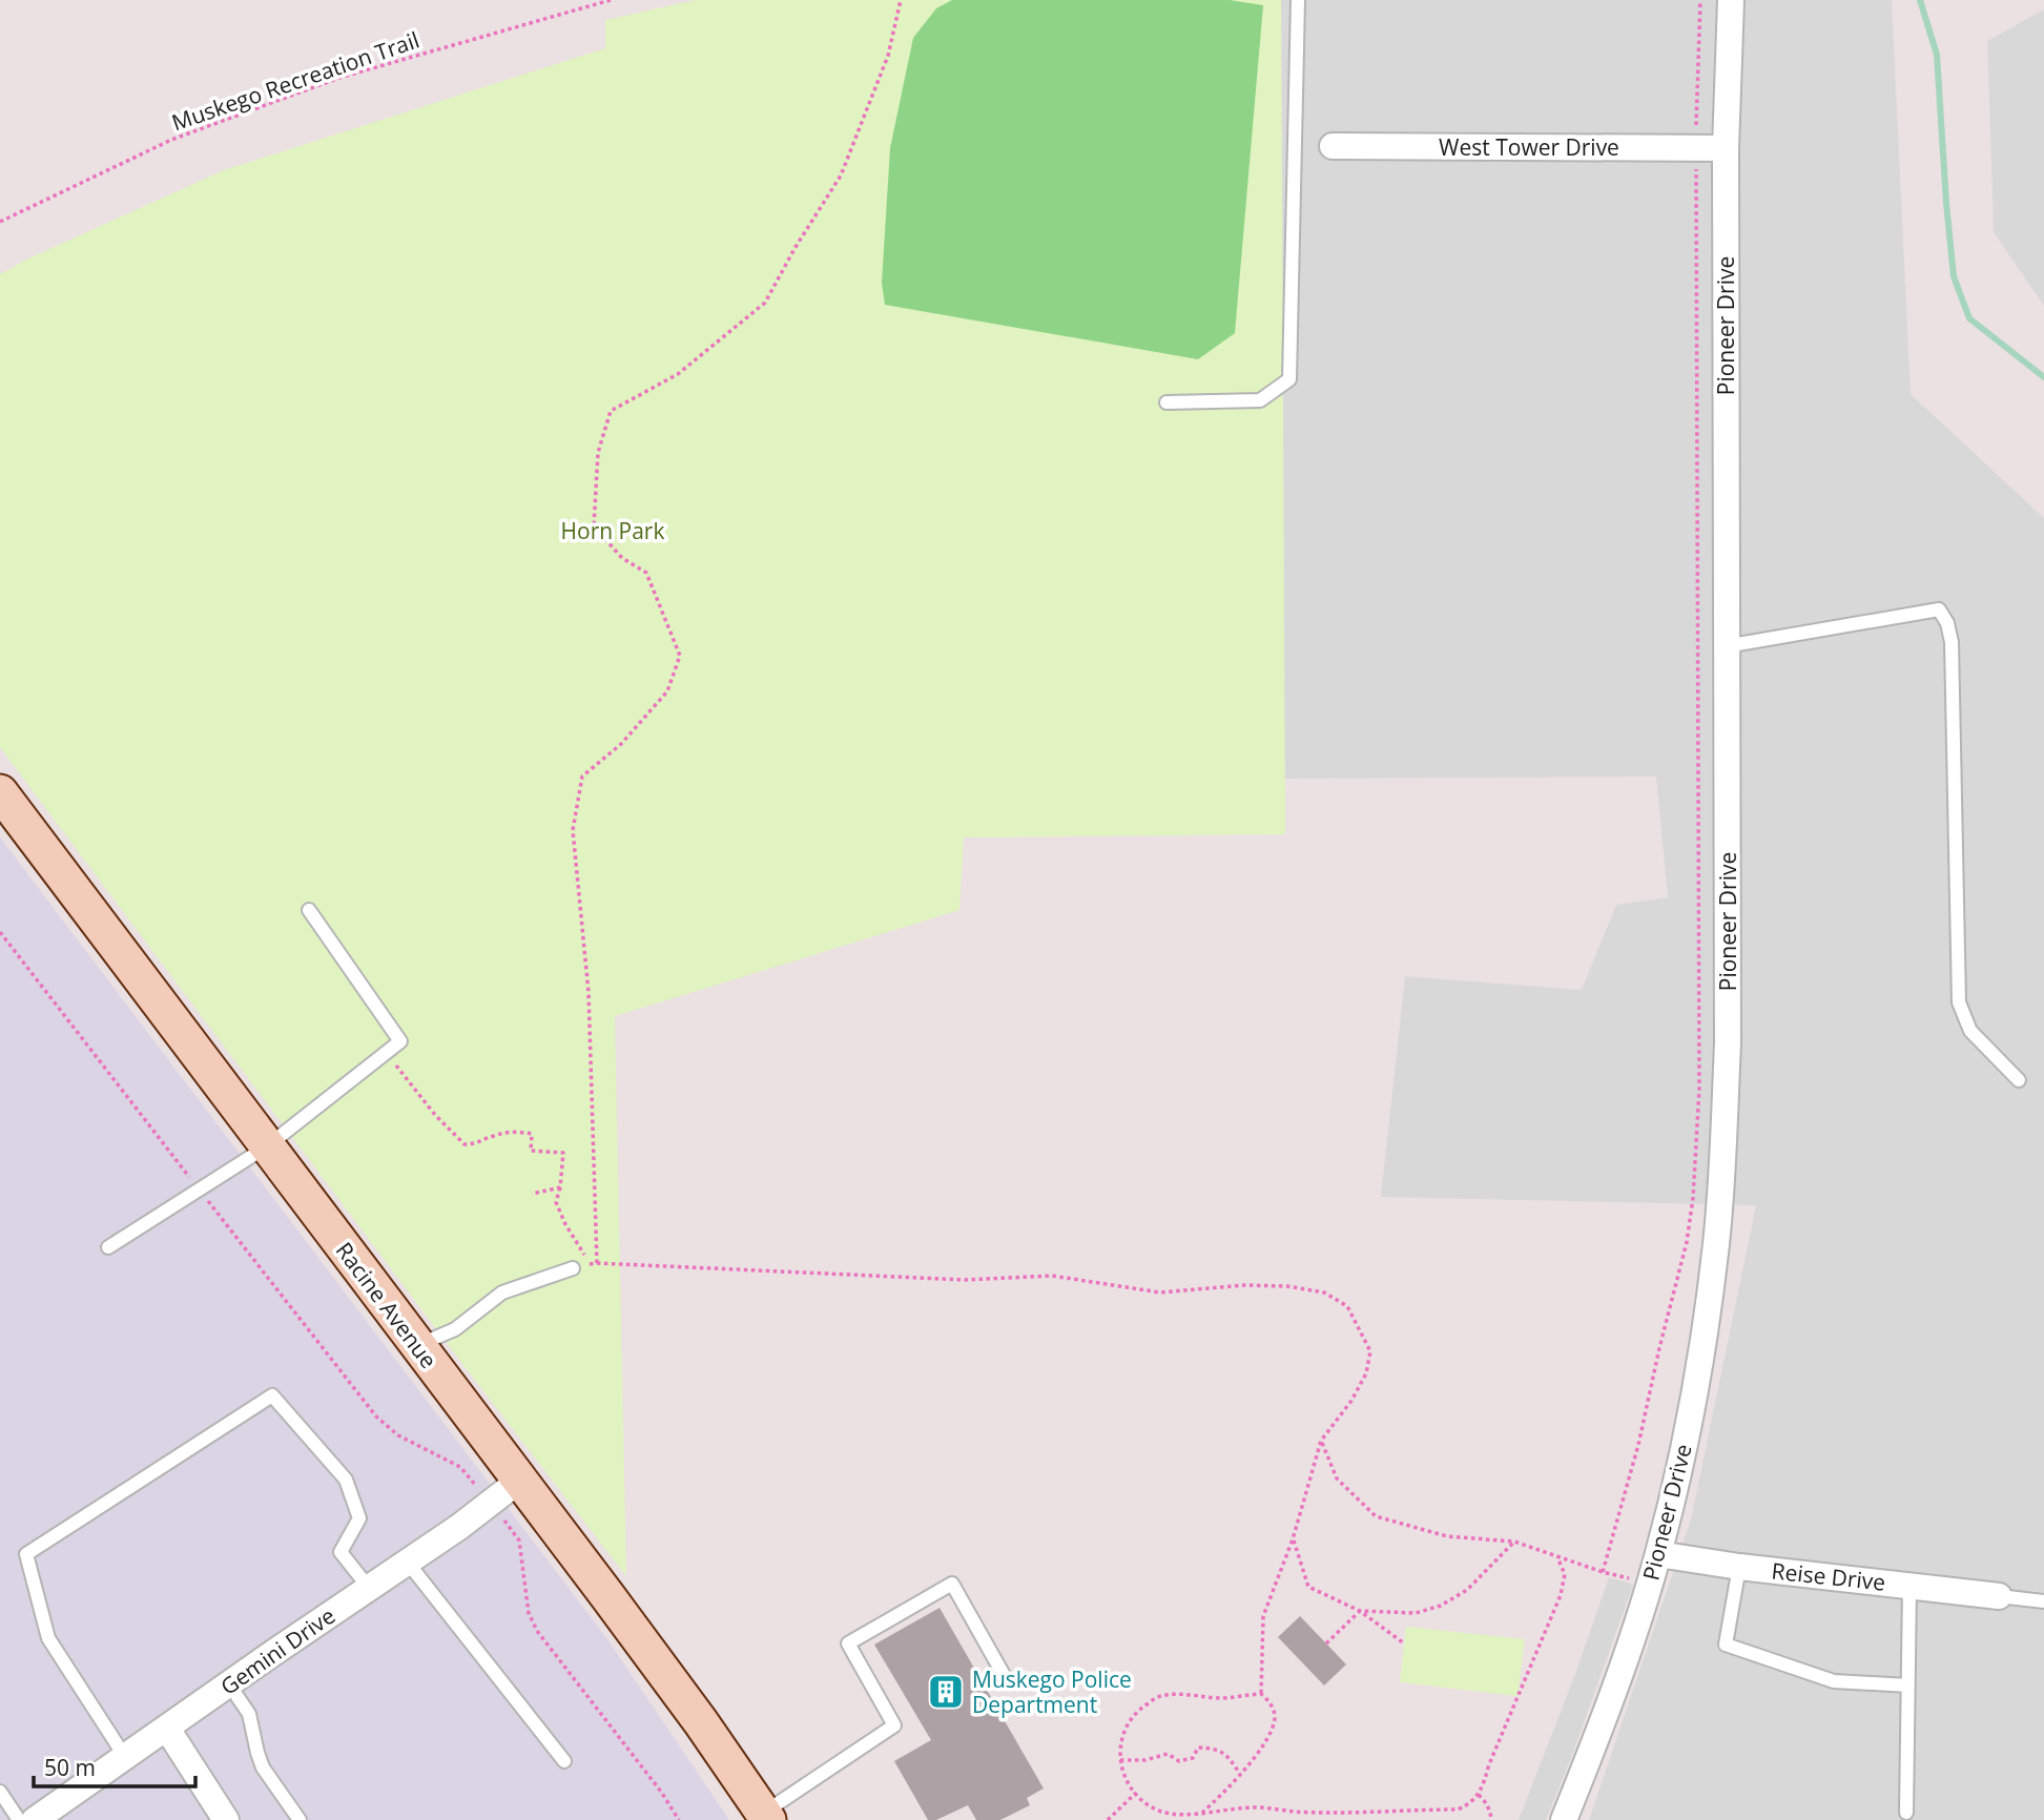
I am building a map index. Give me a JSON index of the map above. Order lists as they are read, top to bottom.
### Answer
{
  "streets": {
    "main road": ["Racine Avenue"],
    "street": [
      "West Tower Drive",
      "Pioneer Drive",
      "Reise Drive",
      "Gemini Drive"
    ],
    "path": ["Muskego Recreation Trail"]
  },
  "crossings": [
    ["West Tower Drive", "Pioneer Drive"],
    ["Pioneer Drive", "Reise Drive"],
    ["Racine Avenue", "Gemini Drive"]
  ],
  "parks": ["Horn Park"],
  "places": {
    "building": ["Muskego Police Department"]
  },
  "scale_bar": "50 m"
}
